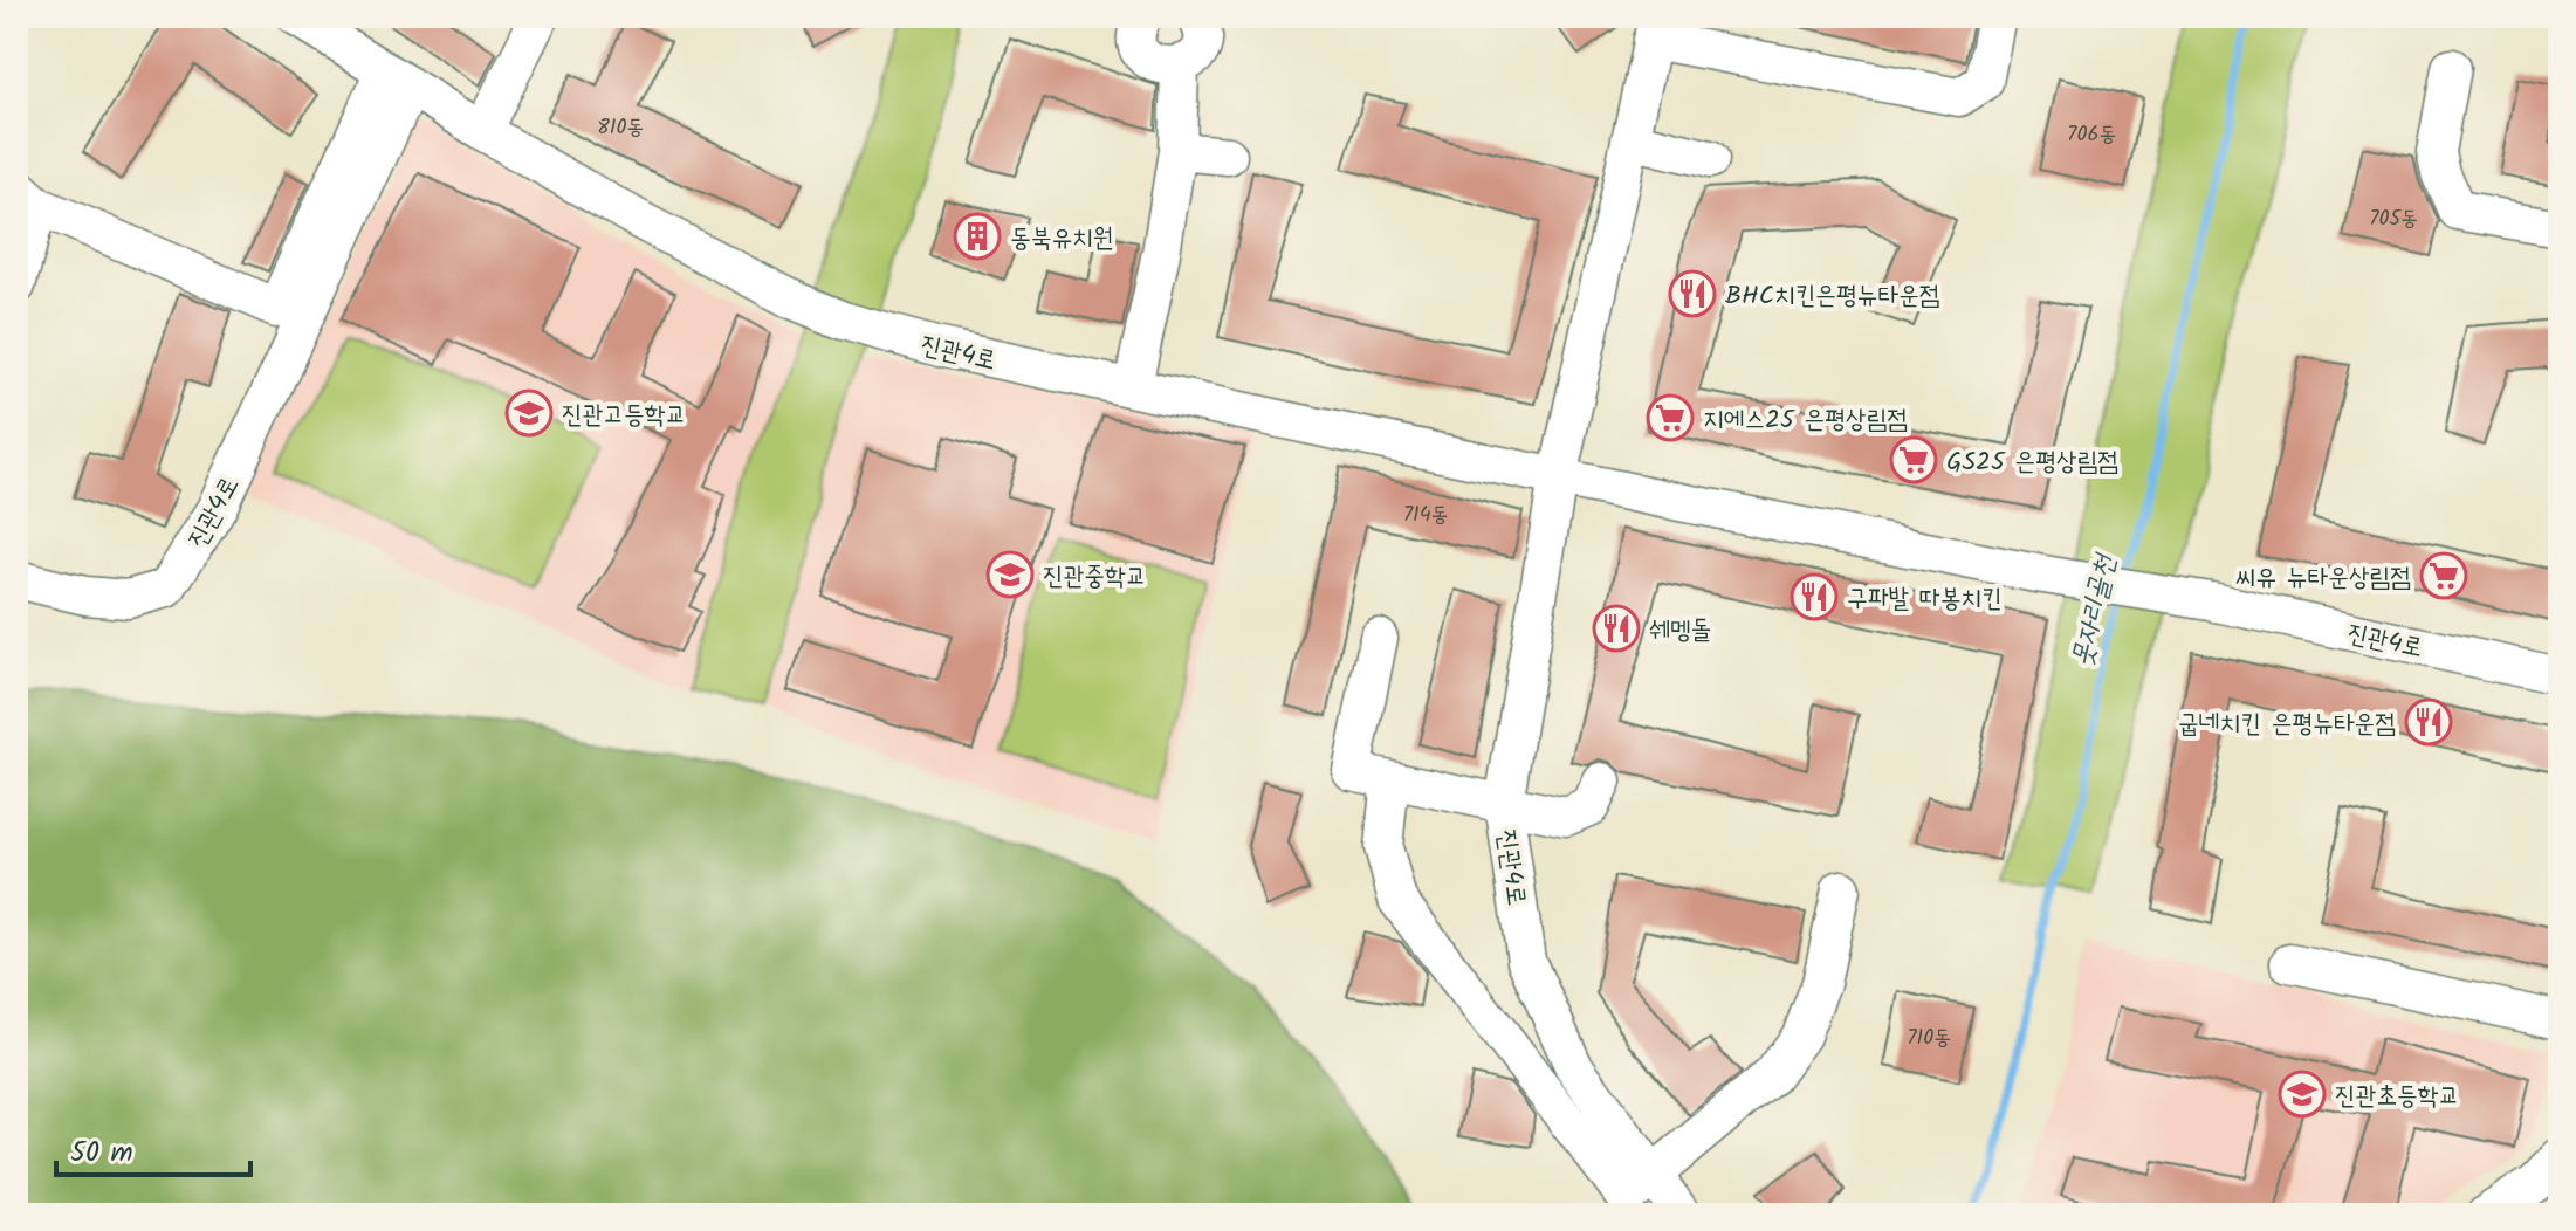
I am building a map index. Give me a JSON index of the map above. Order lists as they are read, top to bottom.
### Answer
{
  "streets": {
    "street": ["진관4로"]
  },
  "water": ["못자리골천"],
  "places": {
    "building": ["동북유치원"],
    "restaurant": [
      "BHC치킨은평뉴타운점",
      "구파발 따봉치킨",
      "쉐멩돌",
      "굽네치킨 은평뉴타운점"
    ],
    "school or university": ["진관고등학교", "진관중학교", "진관초등학교"],
    "supermarket": ["지에스25 은평상림점", "GS25 은평상림점", "씨유 뉴타운상림점"]
  },
  "house_numbers": [
    "810동",
    "706동",
    "705동",
    "714동",
    "710동"
  ],
  "scale_bar": "50 m"
}
